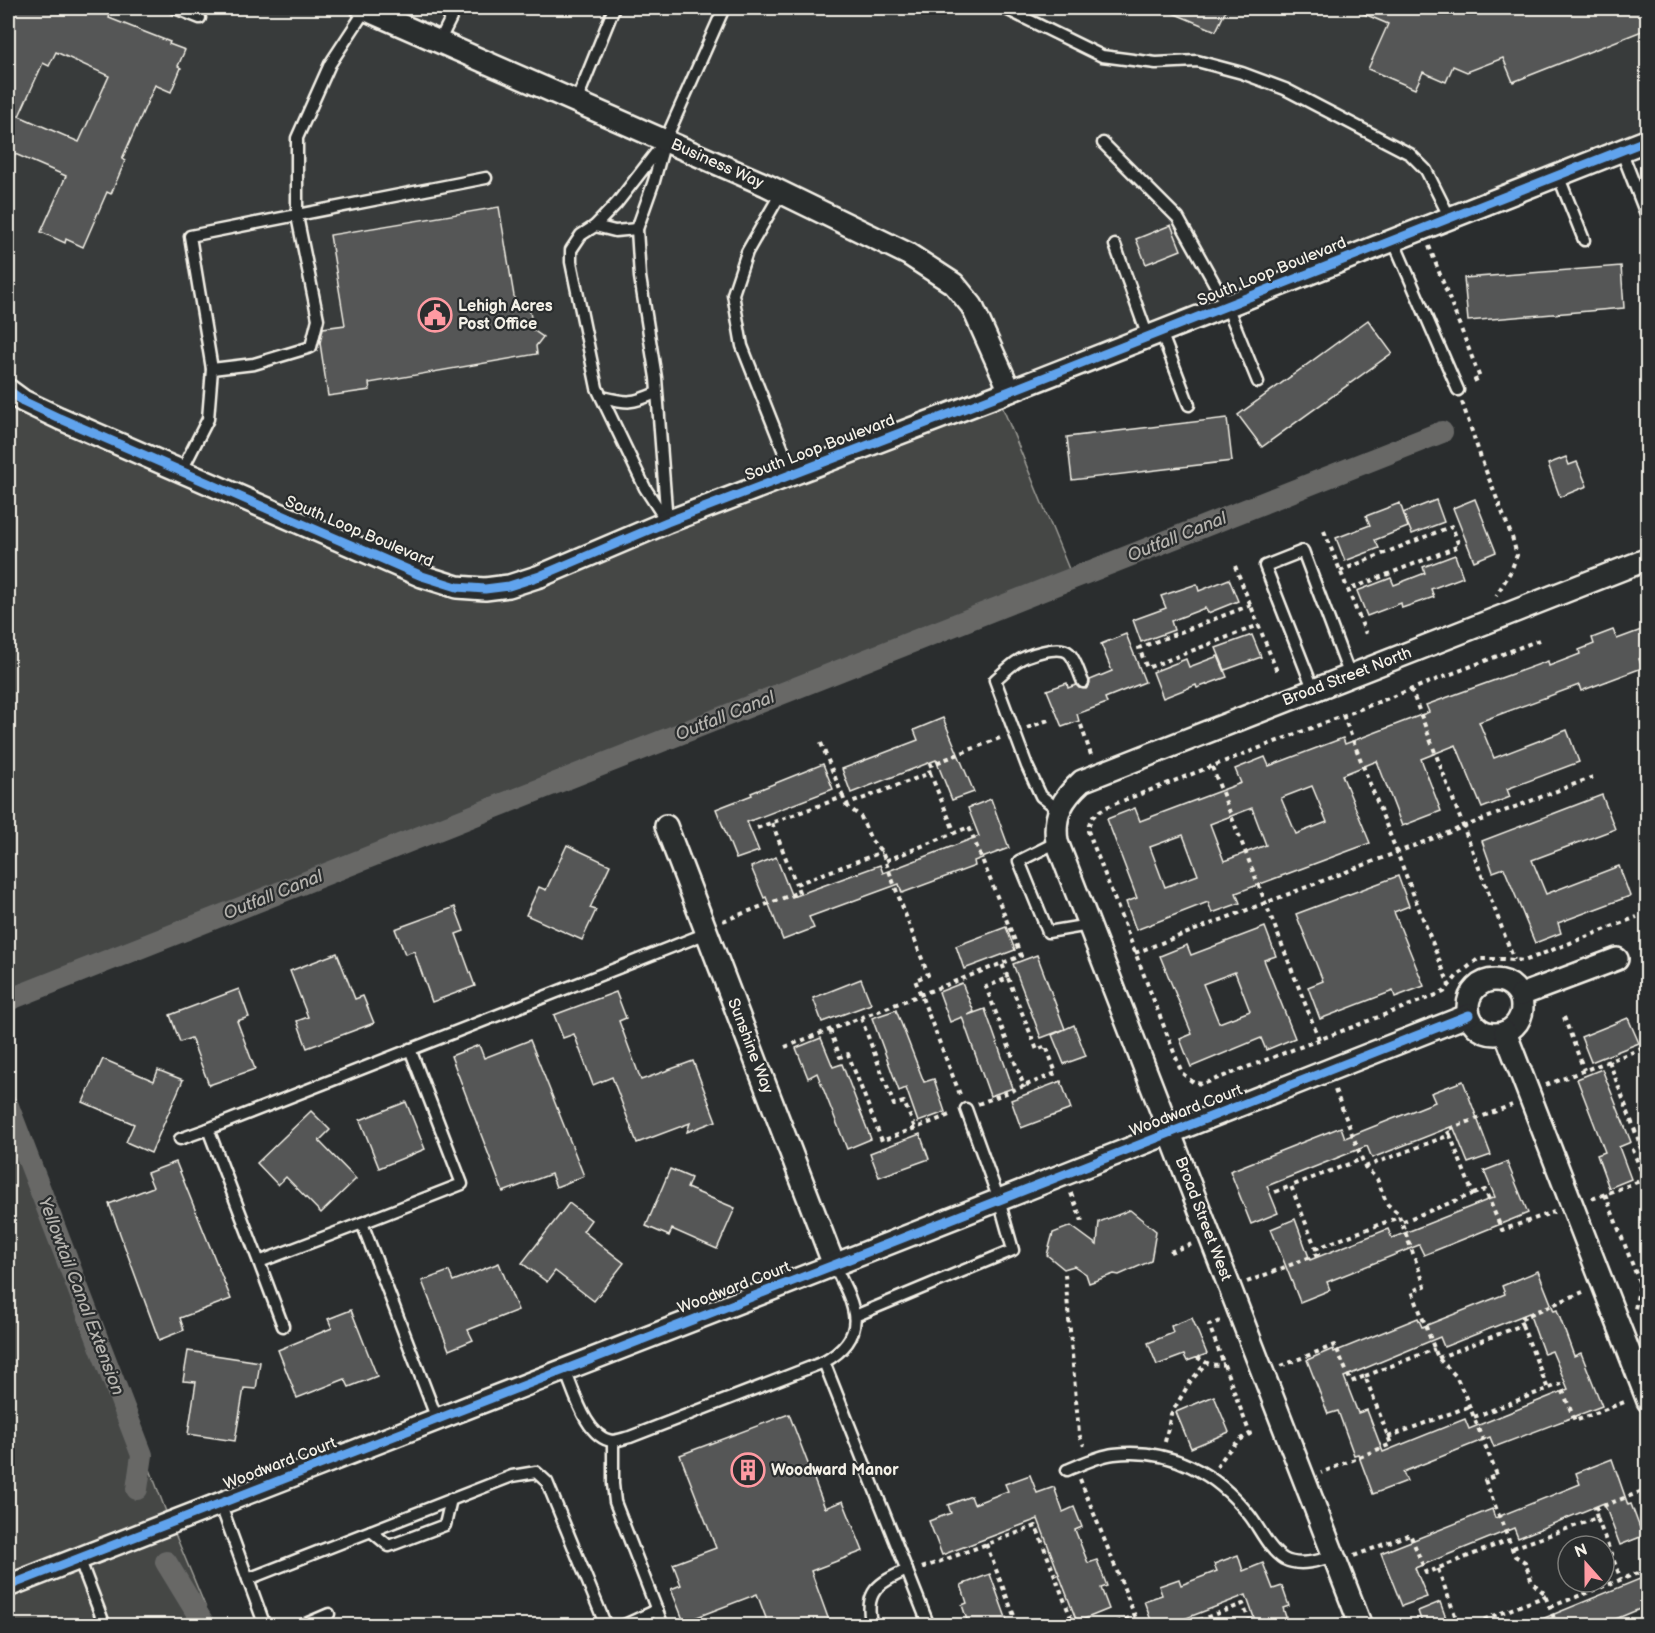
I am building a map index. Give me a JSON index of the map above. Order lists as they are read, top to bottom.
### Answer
{
  "streets": {
    "street": [
      "Business Way",
      "South Loop Boulevard",
      "Broad Street North",
      "Sunshine Way",
      "Woodward Court",
      "Broad Street West"
    ]
  },
  "crossings": [
    ["Business Way", "South Loop Boulevard"],
    ["Broad Street North", "Broad Street West"],
    ["Sunshine Way", "Woodward Court"],
    ["Woodward Court", "Broad Street West"]
  ],
  "water": ["Outfall Canal", "Yellowtail Canal Extension"],
  "places": {
    "public building": ["Lehigh Acres Post Office"],
    "building": ["Woodward Manor"]
  },
  "north": "top"
}
